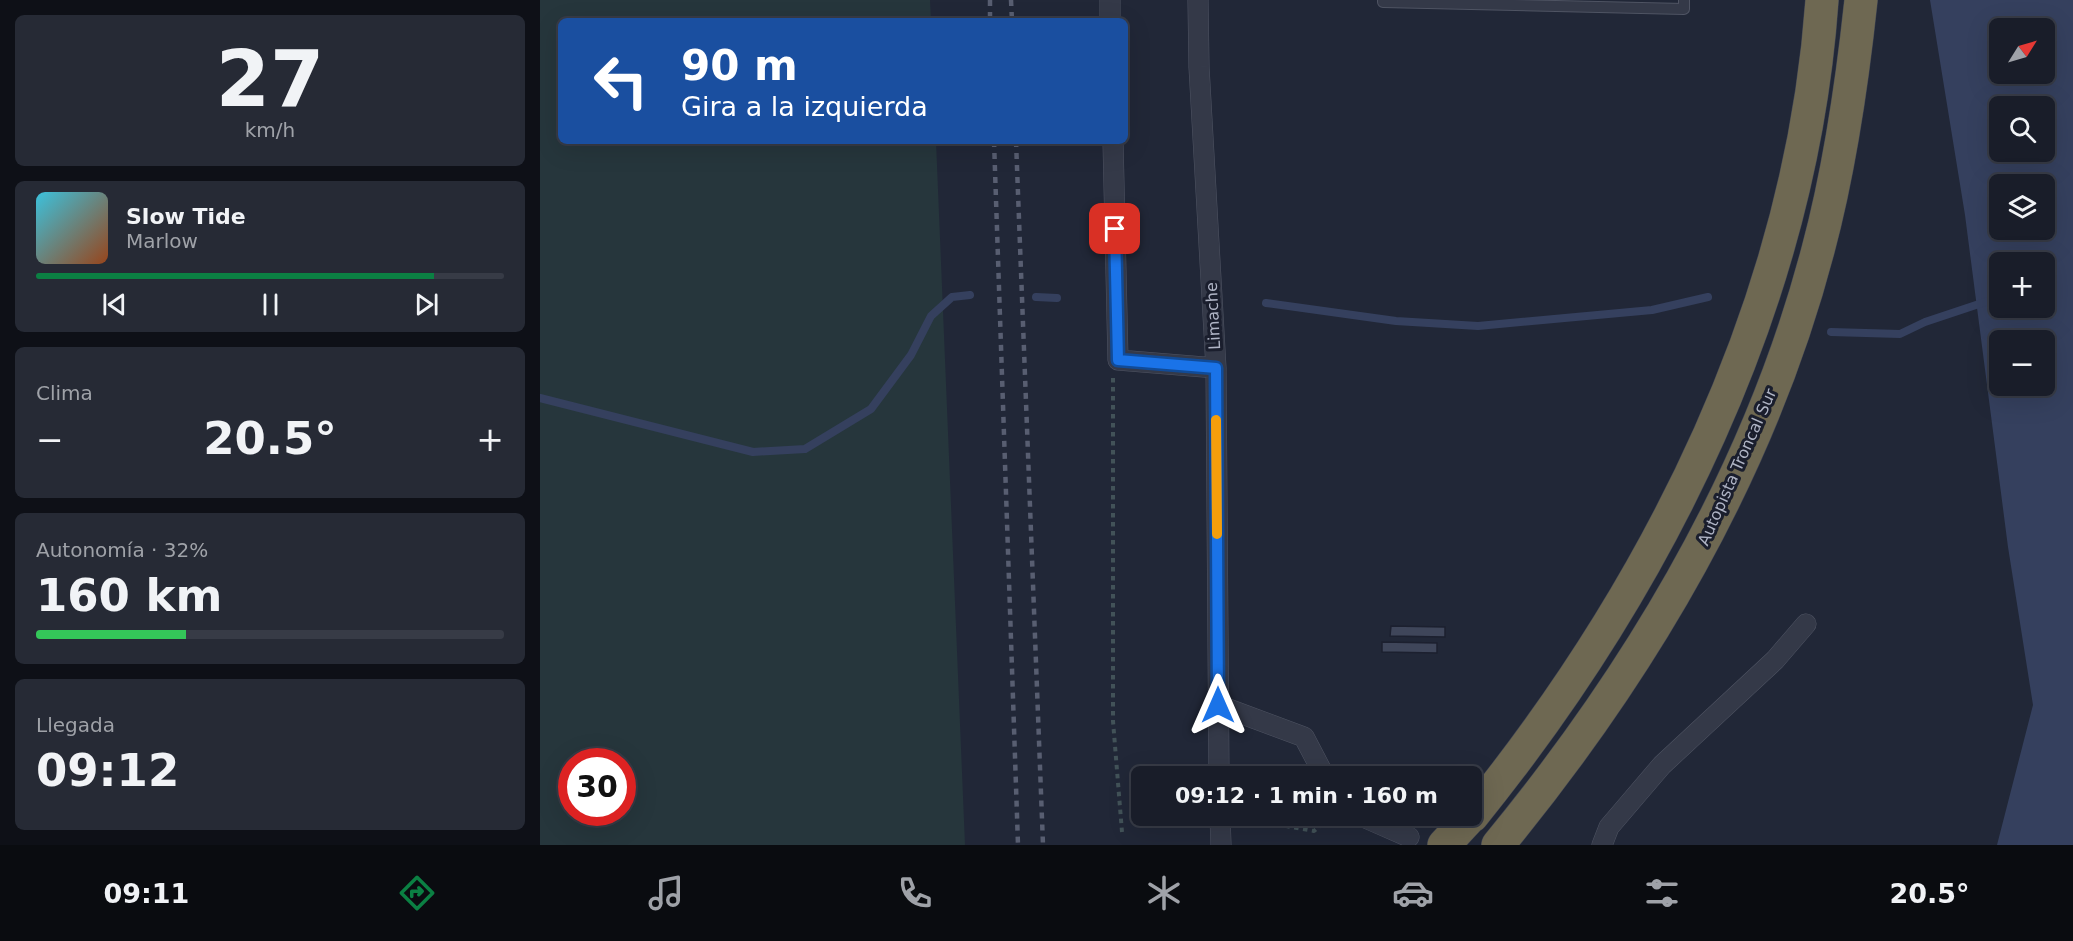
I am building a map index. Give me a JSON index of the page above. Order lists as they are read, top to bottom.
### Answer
{
  "streets": {
    "highway": ["Autopista Troncal Sur"],
    "street": ["Limache"]
  },
  "north": "top right",
  "page": {
    "tile": [
      ["27", "km/h"],
      "Clima",
      ["Autonomía · 32%", "160 km"],
      ["Llegada", "09:12"]
    ],
    "map_buttons": ["+", "−"],
    "turn": ["90 m", "Gira a la izquierda"],
    "song": ["Slow Tide", "Marlow"],
    "heat": ["−", "20.5°", "+"],
    "limit": "30",
    "trip": "09:12 · 1 min · 160 m",
    "tabs": ["09:11", "20.5°"]
  }
}
